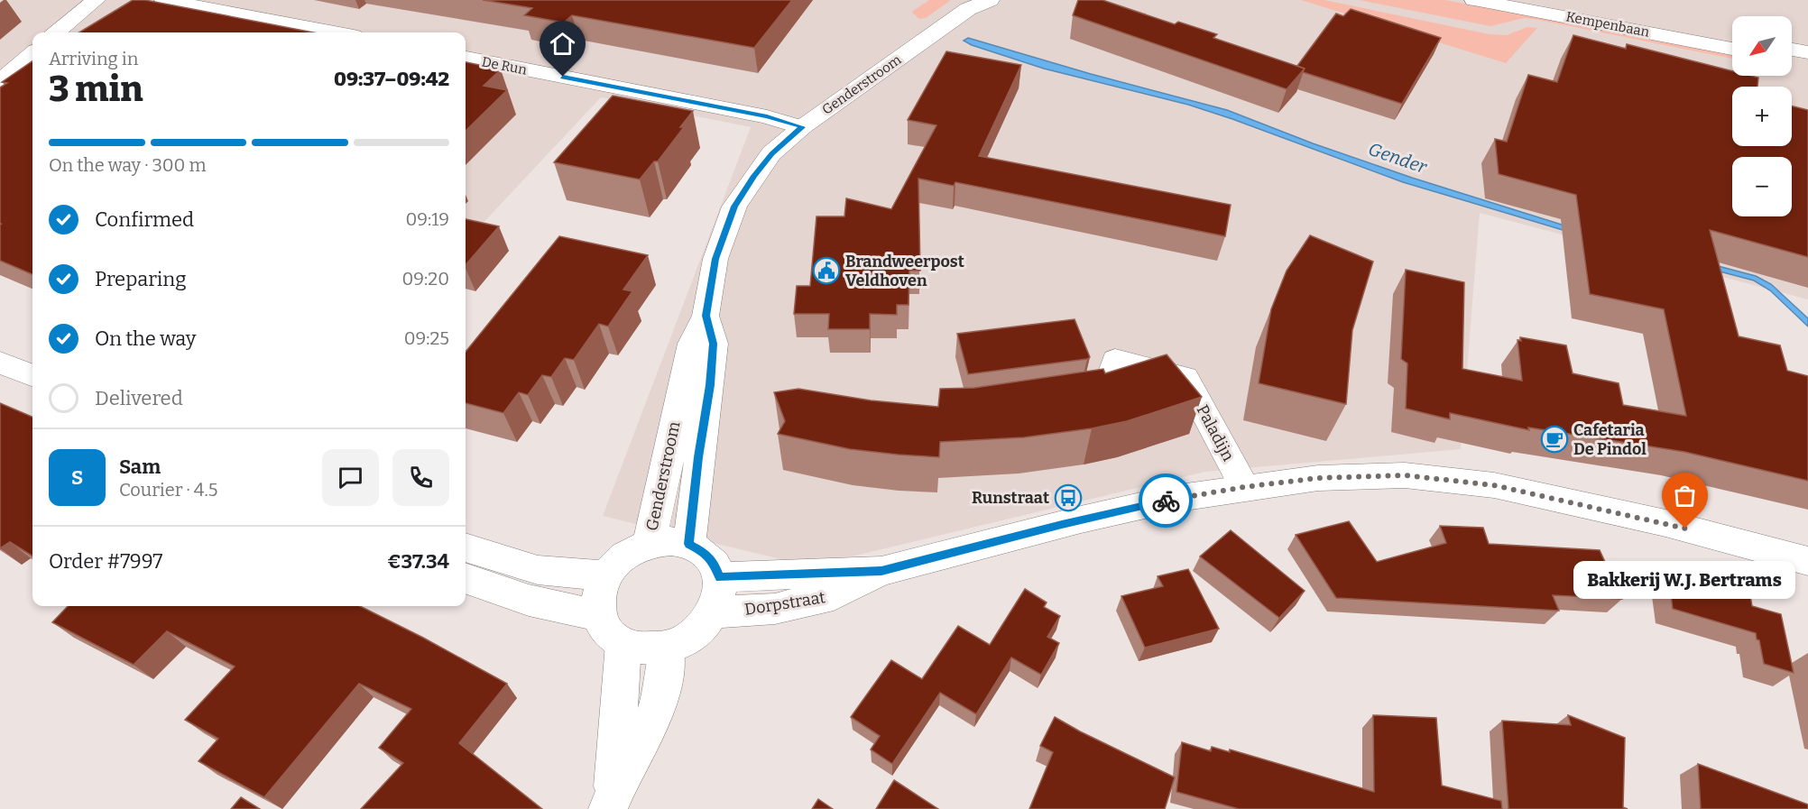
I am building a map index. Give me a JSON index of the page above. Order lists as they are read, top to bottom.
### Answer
{
  "streets": {
    "street": [
      "Kempenbaan",
      "De Run",
      "Genderstroom",
      "Paladijn",
      "Dorpstraat"
    ]
  },
  "crossings": [
    ["De Run", "Genderstroom"],
    ["Genderstroom", "Dorpstraat"],
    ["Paladijn", "Dorpstraat"]
  ],
  "water": ["Gender"],
  "places": {
    "public building": ["Brandweerpost Veldhoven"],
    "cafe": ["Cafetaria De Pindol"],
    "bus stop": ["Runstraat"],
    "other": ["Bakkerij W.J. Bertrams"]
  },
  "north": "bottom left",
  "page": {
    "map_buttons": ["+", "−"],
    "heading": ["3 min", "Arriving in", "09:37–09:42"],
    "panel": [
      "Sam",
      "Courier · 4.5",
      "Order #7997",
      "€37.34"
    ],
    "bar": "On the way · 300 m",
    "list": [
      ["Confirmed", "09:19"],
      ["Preparing", "09:20"],
      ["On the way", "09:25"],
      "Delivered"
    ],
    "round": "S",
    "bubble": "Bakkerij W.J. Bertrams"
  }
}
